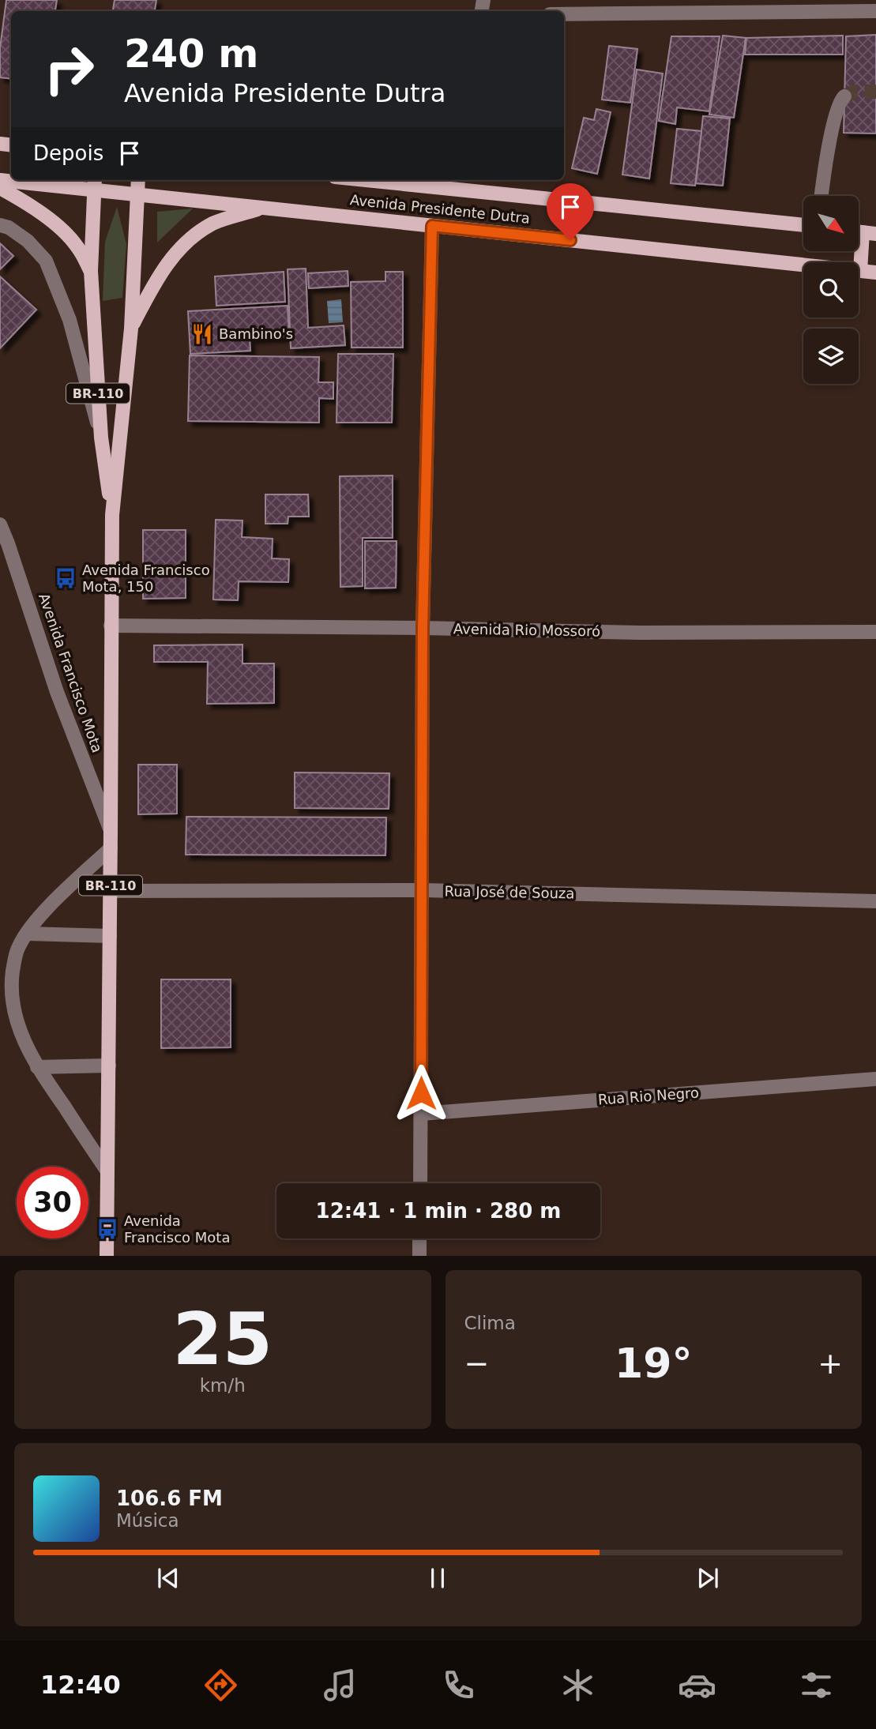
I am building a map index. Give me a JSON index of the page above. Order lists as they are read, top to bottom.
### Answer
{
  "streets": {
    "main road": ["Avenida Presidente Dutra", "BR-110", "Avenida Francisco Mota"],
    "street": ["Avenida Rio Mossoró", "Rua José de Souza", "Rua Rio Negro"]
  },
  "crossings": [
    ["Avenida Presidente Dutra", "BR-110"],
    ["BR-110", "Avenida Francisco Mota"],
    ["Avenida Rio Mossoró", "Avenida Francisco Mota"],
    ["Avenida Francisco Mota", "Rua José de Souza"]
  ],
  "places": {
    "restaurant": ["Bambino's"],
    "bus stop": ["Avenida Francisco Mota, 150", "Avenida Francisco Mota"]
  },
  "north": "bottom right",
  "page": {
    "turn": ["240 m", "Avenida Presidente Dutra"],
    "then": "Depois",
    "limit": "30",
    "trip": "12:41 · 1 min · 280 m",
    "tile": [
      ["25", "km/h"],
      "Clima"
    ],
    "heat": ["−", "19°", "+"],
    "song": ["106.6 FM", "Música"],
    "tabs": "12:40"
  }
}
